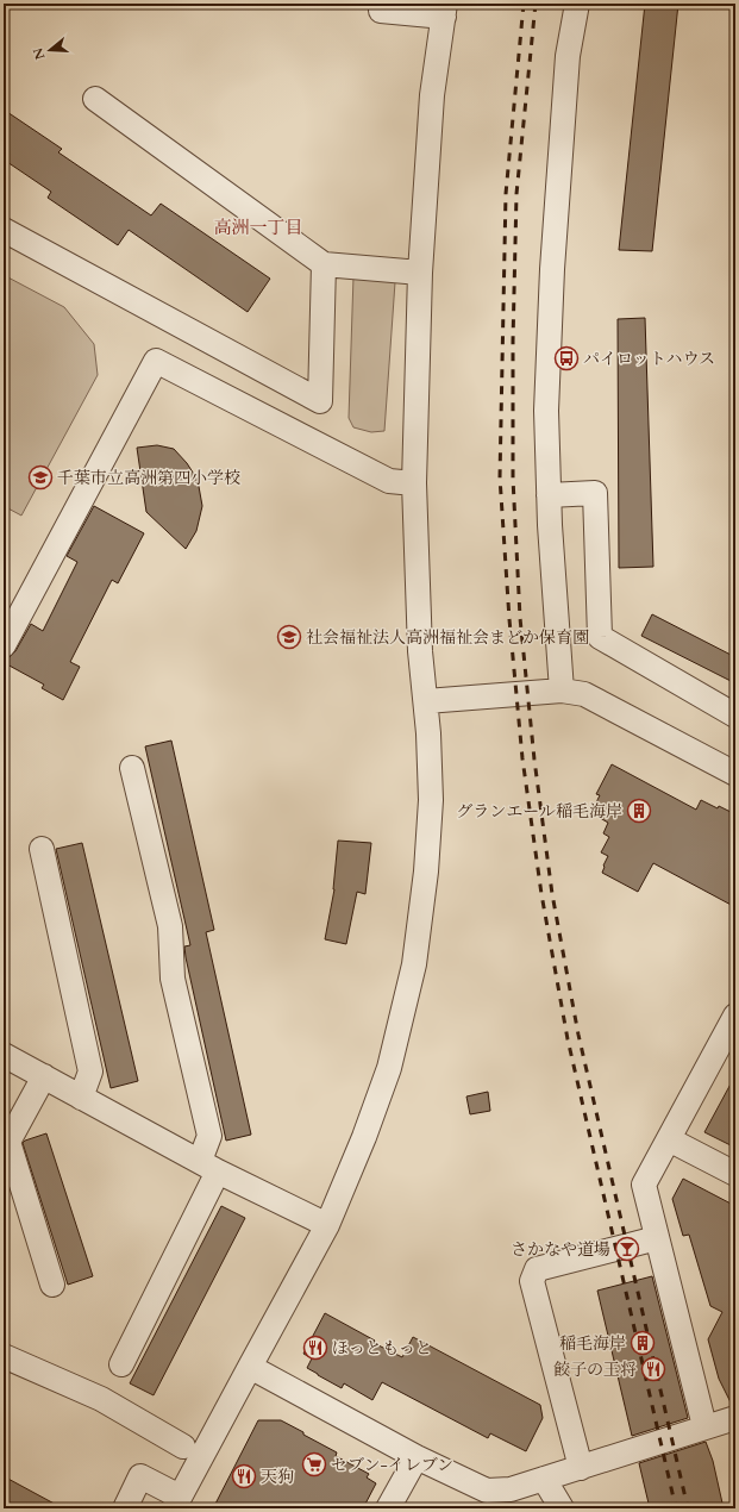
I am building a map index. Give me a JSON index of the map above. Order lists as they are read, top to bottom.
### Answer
{
  "districts": ["高洲一丁目"],
  "places": {
    "bus stop": ["パイロットハウス"],
    "school or university": ["千葉市立高洲第四小学校", "社会福祉法人高洲福祉会まどか保育園"],
    "building": ["グランエール稲毛海岸", "稲毛海岸"],
    "bar": ["さかなや道場"],
    "restaurant": ["ほっともっと", "餃子の王将", "天狗"],
    "supermarket": ["セブン-イレブン"]
  },
  "north": "left"
}
